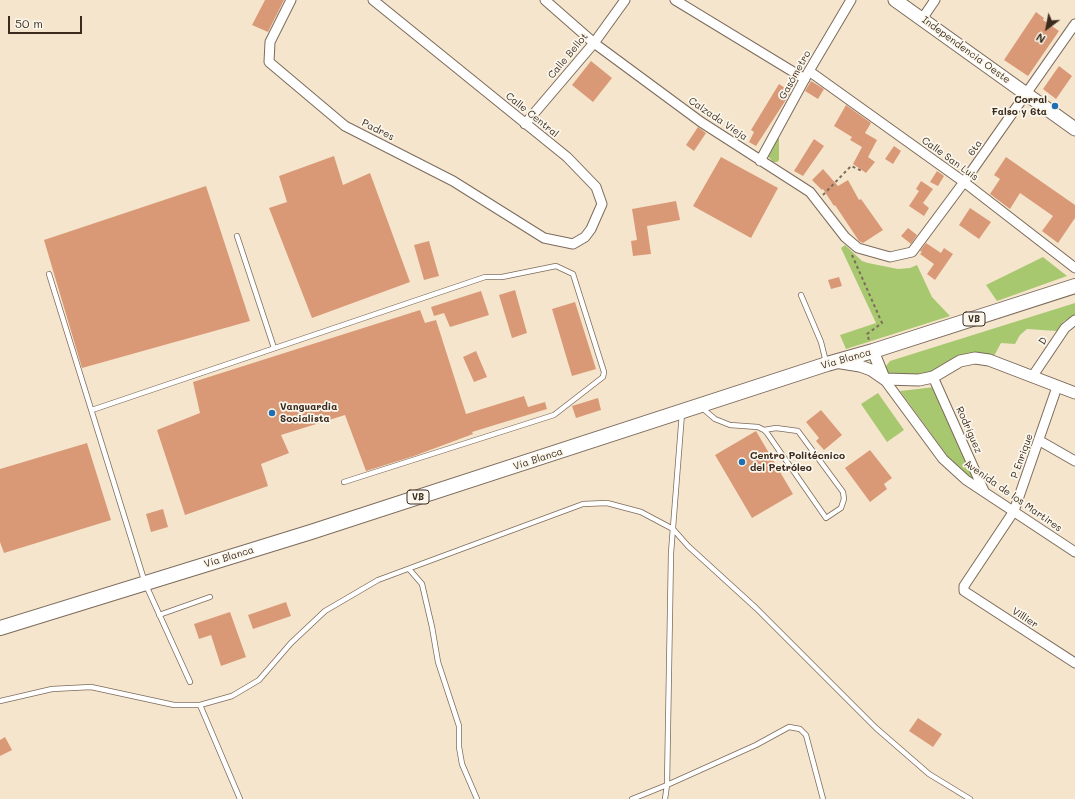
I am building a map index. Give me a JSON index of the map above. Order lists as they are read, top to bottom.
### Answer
{
  "streets": {
    "main road": ["Independencia Oeste", "VB", "Vía Blanca"],
    "street": [
      "Calle Bellot",
      "Gasómetro",
      "Calle Central",
      "Calzada Vieja",
      "Padres",
      "6ta",
      "Calle San Luis",
      "D",
      "Rodríguez",
      "P Enrique",
      "Avenida de los Martires",
      "Villier"
    ]
  },
  "crossings": [
    ["Independencia Oeste", "6ta"],
    ["Calle Bellot", "Calle Central"],
    ["Calle Bellot", "Calzada Vieja"],
    ["Gasómetro", "Calzada Vieja"],
    ["Gasómetro", "Calle San Luis"],
    ["Calle Central", "Padres"],
    ["Calzada Vieja", "6ta"],
    ["6ta", "Calle San Luis"],
    ["Rodríguez", "Avenida de los Martires"],
    ["P Enrique", "Avenida de los Martires"],
    ["P Enrique", "Villier"]
  ],
  "places": ["Corral Falso y 6ta", "Vanguardia Socialista", "Centro Politécnico del Petróleo"],
  "scale_bar": "50 m",
  "north": "bottom left"
}
